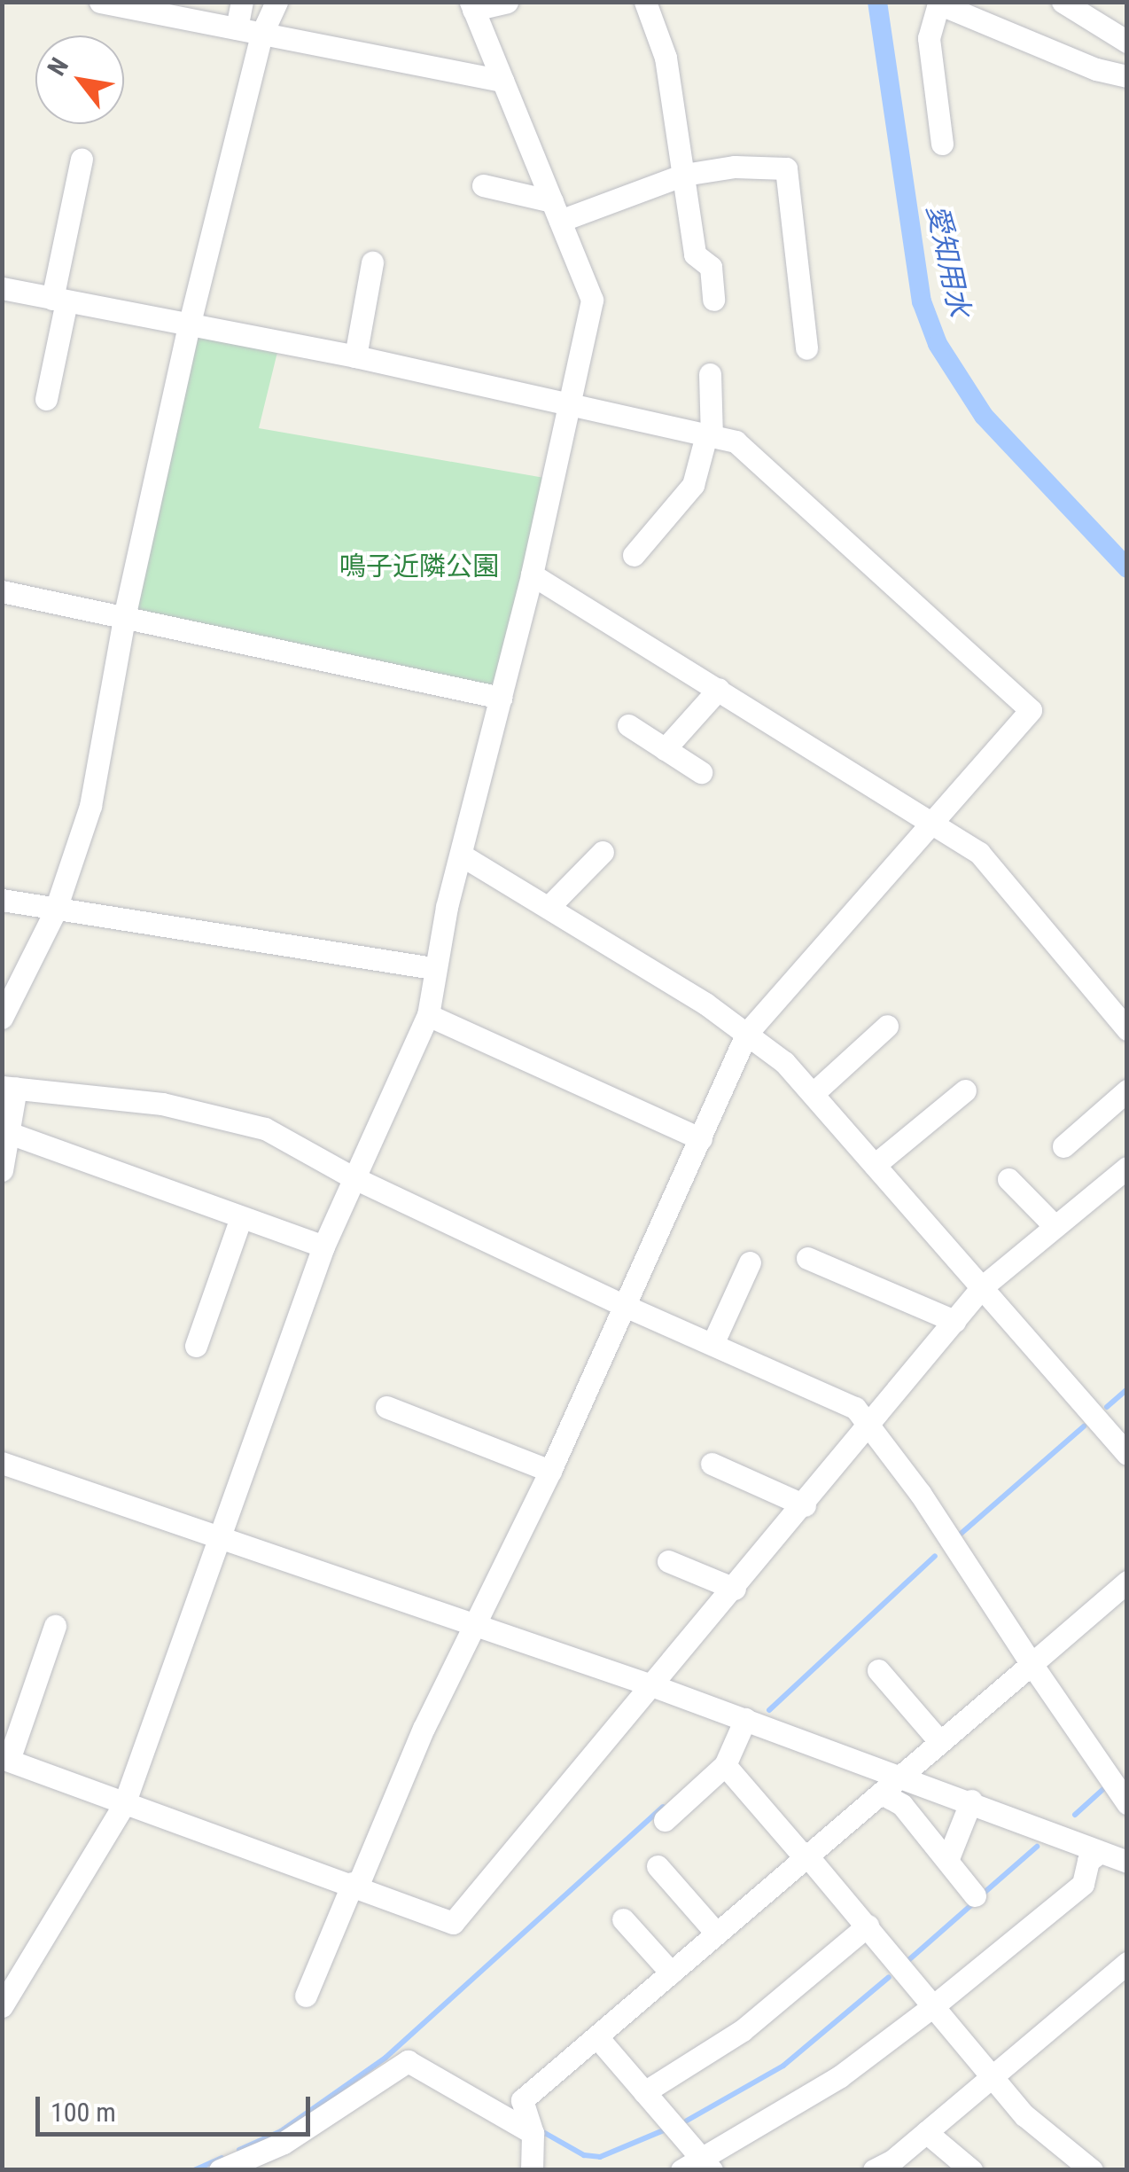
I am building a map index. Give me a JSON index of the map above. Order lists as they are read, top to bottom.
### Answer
{
  "water": ["愛知用水"],
  "parks": ["鳴子近隣公園"],
  "scale_bar": "100 m",
  "north": "top left"
}
